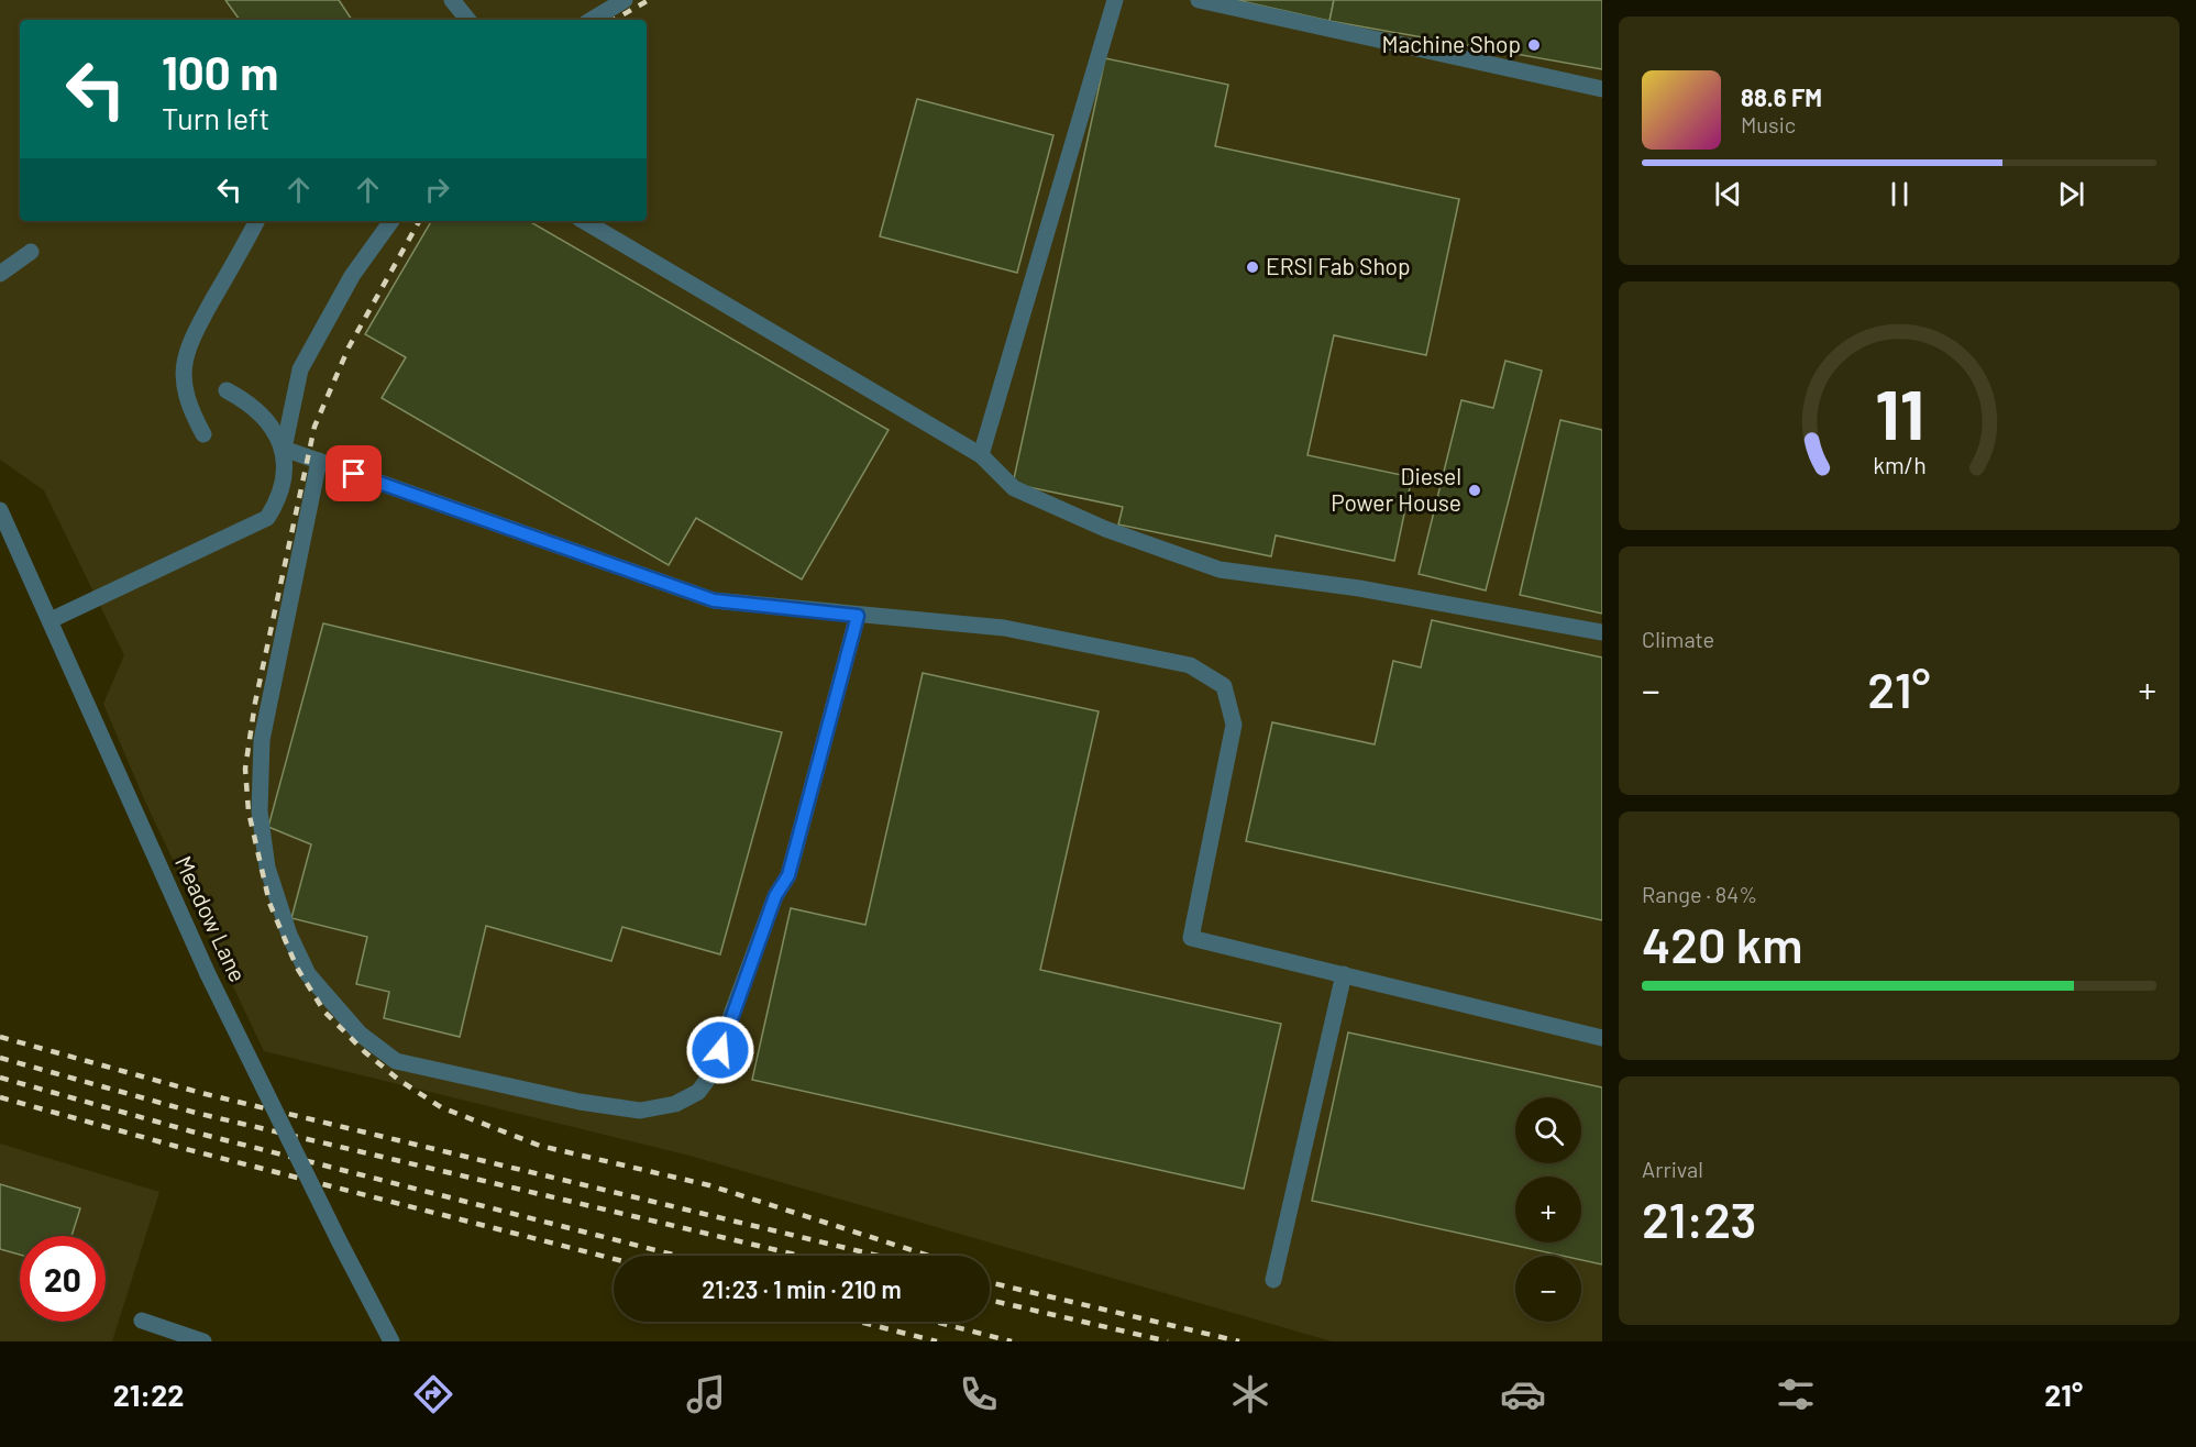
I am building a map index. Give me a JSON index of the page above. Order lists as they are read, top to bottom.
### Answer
{
  "streets": {
    "street": ["Meadow Lane"]
  },
  "places": ["Machine Shop", "ERSI Fab Shop", "Diesel Power House"],
  "page": {
    "turn": ["100 m", "Turn left"],
    "song": ["88.6 FM", "Music"],
    "tile": [
      "Climate",
      ["Range · 84%", "420 km"],
      ["Arrival", "21:23"]
    ],
    "heat": ["−", "21°", "+"],
    "map_buttons": ["+", "−"],
    "limit": "20",
    "trip": "21:23 · 1 min · 210 m",
    "tabs": ["21:22", "21°"],
    "gauge": ["11", "km/h"]
  }
}
